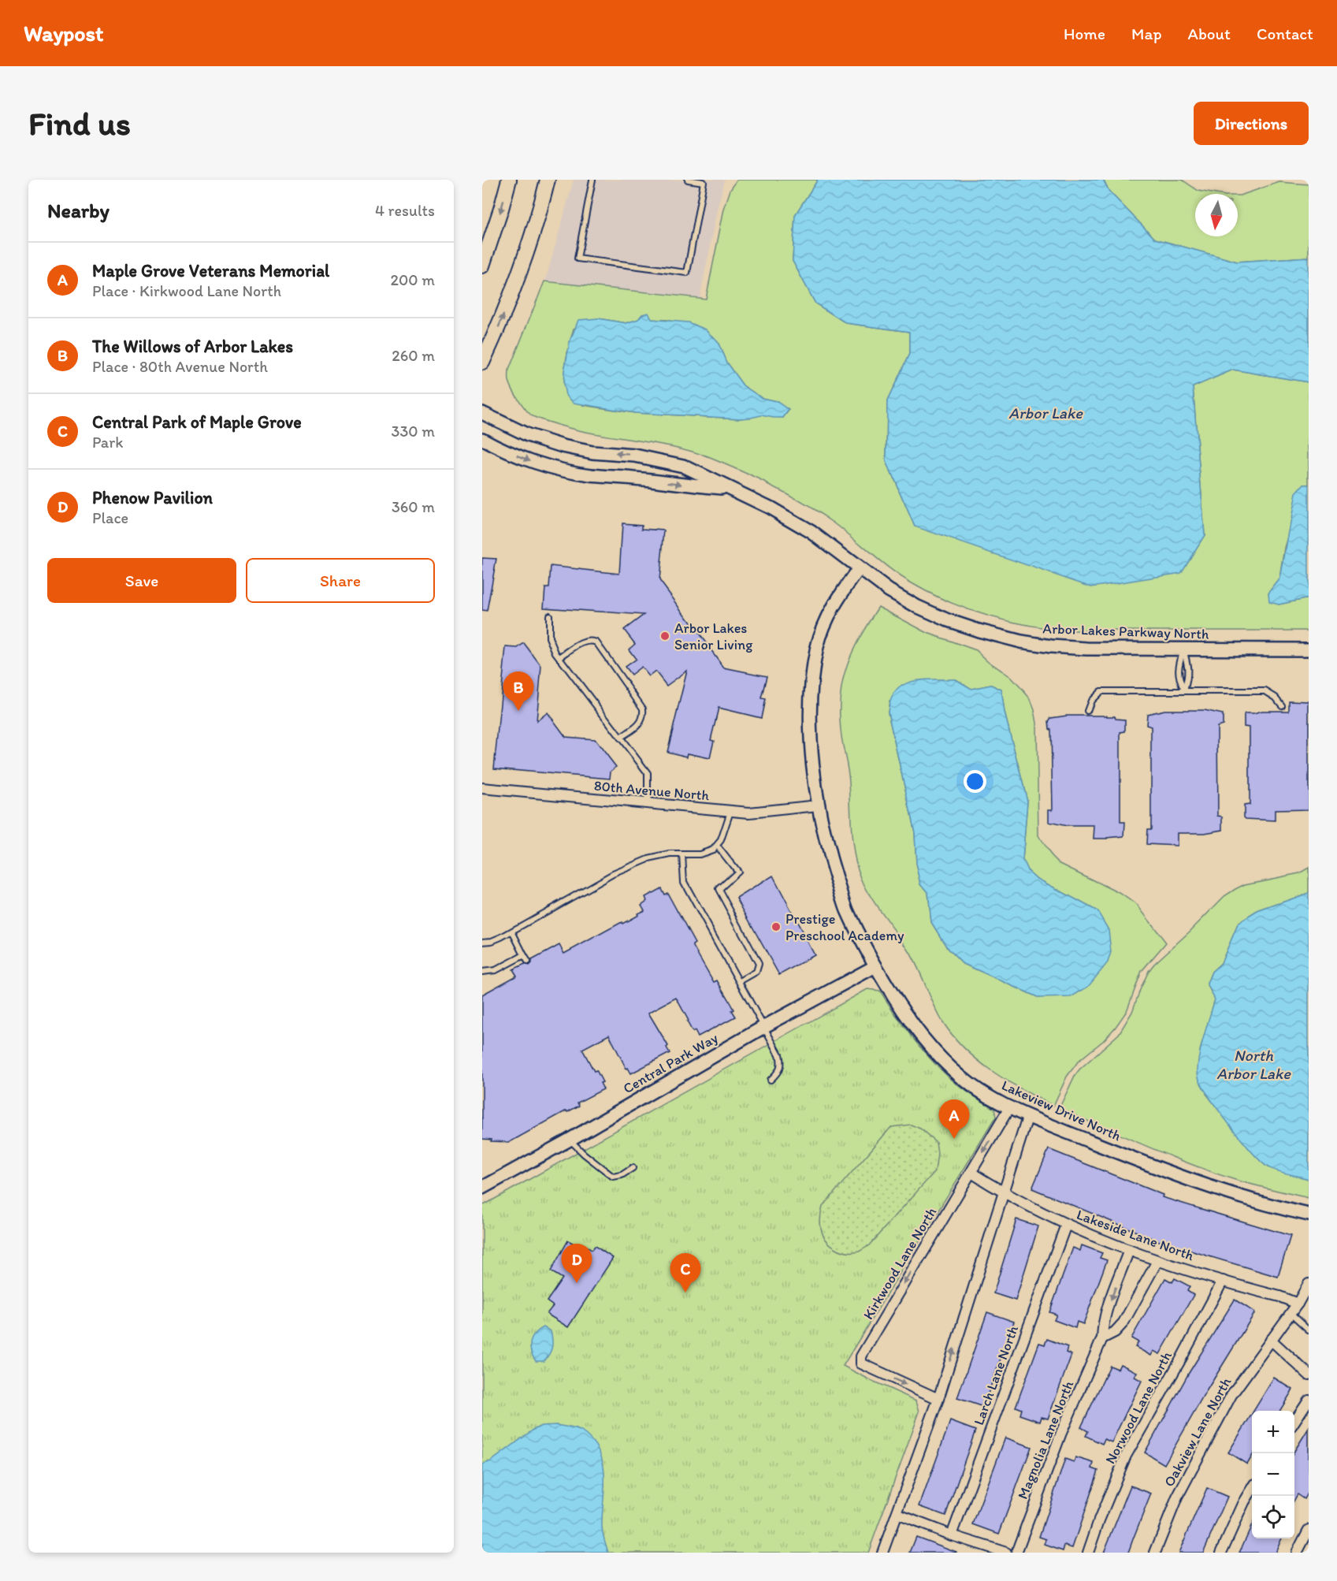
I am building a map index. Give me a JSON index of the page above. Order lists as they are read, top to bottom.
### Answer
{
  "streets": {
    "street": [
      "Arbor Lakes Parkway North",
      "80th Avenue North",
      "Central Park Way",
      "Lakeview Drive North",
      "Lakeside Lane North",
      "Kirkwood Lane North",
      "Larch Lane North",
      "Norwood Lane North",
      "Oakview Lane North",
      "Magnolia Lane North"
    ]
  },
  "crossings": [
    ["Arbor Lakes Parkway North", "Lakeview Drive North"],
    ["80th Avenue North", "Lakeview Drive North"],
    ["Central Park Way", "Lakeview Drive North"],
    ["Lakeview Drive North", "Kirkwood Lane North"],
    ["Lakeside Lane North", "Kirkwood Lane North"],
    ["Lakeside Lane North", "Larch Lane North"],
    ["Lakeside Lane North", "Norwood Lane North"],
    ["Lakeside Lane North", "Oakview Lane North"],
    ["Lakeside Lane North", "Magnolia Lane North"]
  ],
  "water": ["Arbor Lake", "North Arbor Lake"],
  "places": ["Arbor Lakes Senior Living", "Prestige Preschool Academy"],
  "north": "bottom",
  "page": {
    "header": "Waypost",
    "nav": [
      "Home",
      "Map",
      "About",
      "Contact"
    ],
    "buttons": [
      "Directions",
      ["Save", "Share"]
    ],
    "title": "Find us",
    "heading": ["Nearby", "4 results"],
    "list": [
      {
        "mark": "A",
        "name": "Maple Grove Veterans Memorial",
        "note": "Place · Kirkwood Lane North",
        "value": "200 m"
      },
      {
        "mark": "B",
        "name": "The Willows of Arbor Lakes",
        "note": "Place · 80th Avenue North",
        "value": "260 m"
      },
      {
        "mark": "C",
        "name": "Central Park of Maple Grove",
        "note": "Park",
        "value": "330 m"
      },
      {
        "mark": "D",
        "name": "Phenow Pavilion",
        "note": "Place",
        "value": "360 m"
      }
    ],
    "pins": [
      "B",
      "A",
      "D",
      "C"
    ],
    "map_buttons": ["+", "−"]
  }
}
